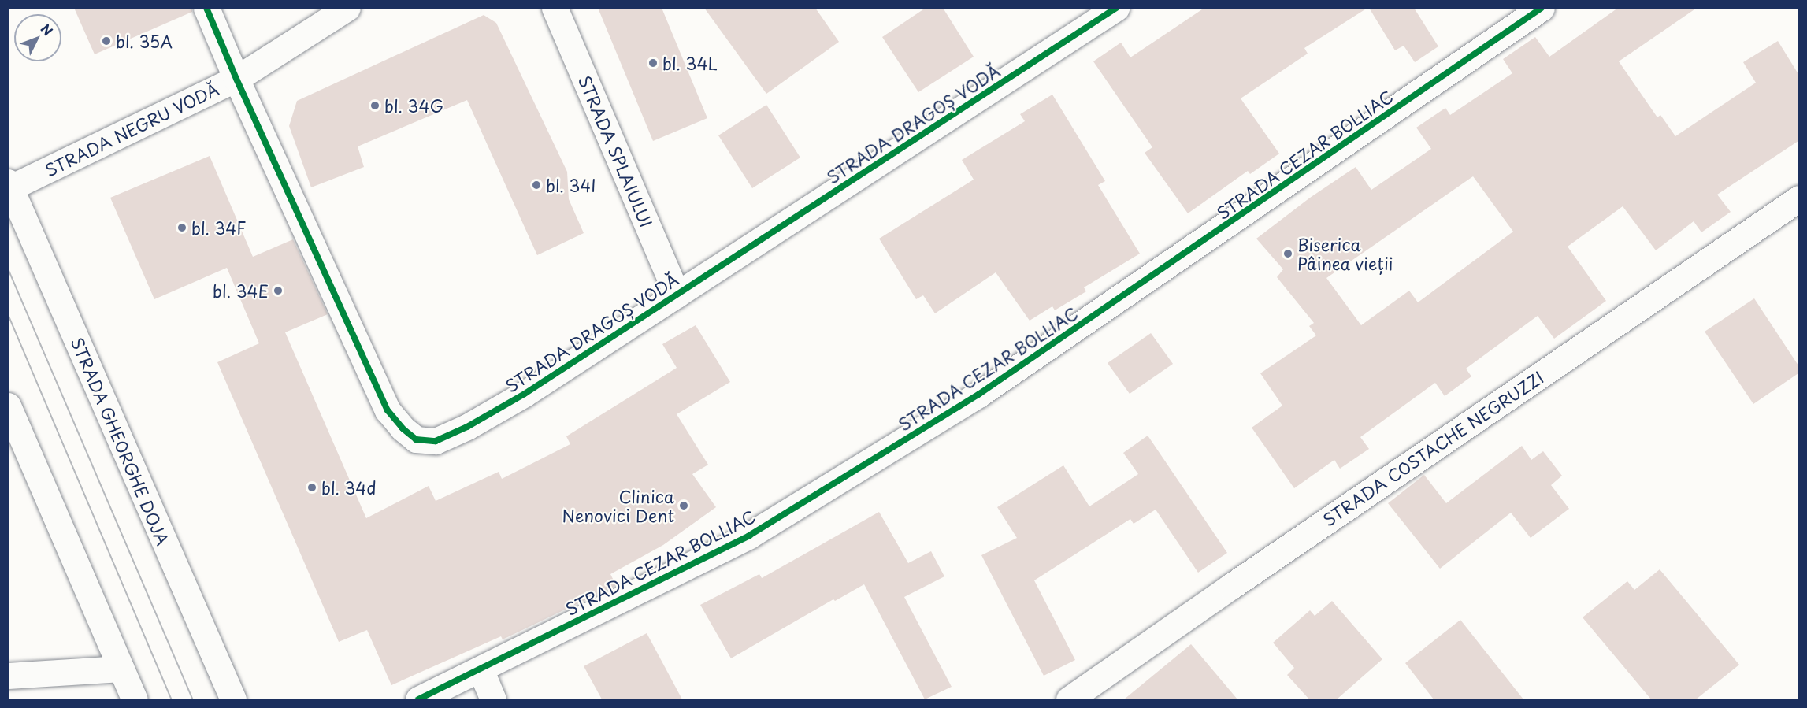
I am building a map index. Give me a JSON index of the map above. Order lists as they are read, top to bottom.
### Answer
{
  "streets": {
    "street": [
      "STRADA DRAGOȘ VODĂ",
      "STRADA NEGRU VODĂ",
      "STRADA SPLAIULUI",
      "STRADA CEZAR BOLLIAC",
      "STRADA GHEORGHE DOJA",
      "STRADA COSTACHE NEGRUZZI"
    ]
  },
  "crossings": [
    ["STRADA DRAGOȘ VODĂ", "STRADA NEGRU VODĂ"],
    ["STRADA DRAGOȘ VODĂ", "STRADA SPLAIULUI"],
    ["STRADA NEGRU VODĂ", "STRADA GHEORGHE DOJA"]
  ],
  "places": [
    "bl. 35A",
    "bl. 34L",
    "bl. 34G",
    "bl. 34I",
    "bl. 34F",
    "Biserica Pâinea vieții",
    "bl. 34E",
    "bl. 34d",
    "Clinica Nenovici Dent"
  ],
  "north": "top right"
}
